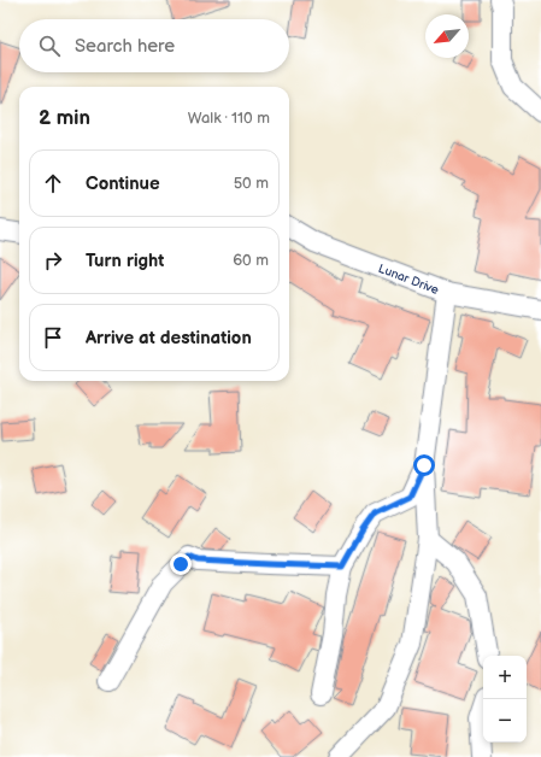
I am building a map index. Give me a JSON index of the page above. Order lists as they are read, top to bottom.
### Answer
{
  "streets": {
    "street": ["Lunar Drive"]
  },
  "north": "bottom left",
  "page": {
    "search": "Search here",
    "heading": ["2 min", "Walk · 110 m"],
    "list": [
      ["Continue", "50 m"],
      ["Turn right", "60 m"],
      "Arrive at destination"
    ],
    "map_buttons": ["+", "−"]
  }
}
